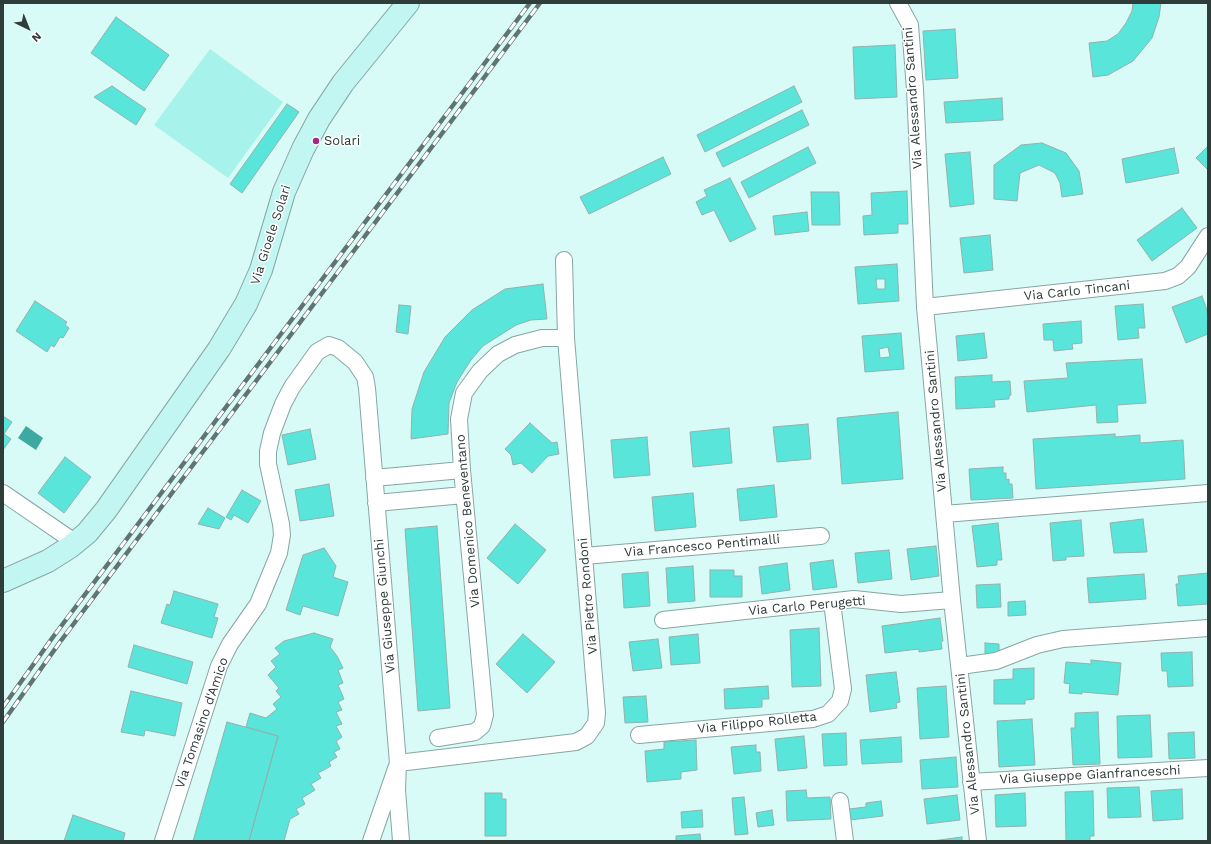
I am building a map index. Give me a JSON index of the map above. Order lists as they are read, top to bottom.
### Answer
{
  "streets": {
    "street": [
      "Via Alessandro Santini",
      "Via Gioele Solari",
      "Via Carlo Tincani",
      "Via Domenico Beneventano",
      "Via Francesco Pentimalli",
      "Via Pietro Rondoni",
      "Via Giuseppe Giunchi",
      "Via Carlo Perugetti",
      "Via Tomasino d'Amico",
      "Via Filippo Rolletta",
      "Via Giuseppe Gianfranceschi"
    ]
  },
  "crossings": [
    ["Via Alessandro Santini", "Via Carlo Tincani"],
    ["Via Alessandro Santini", "Via Carlo Perugetti"],
    ["Via Alessandro Santini", "Via Giuseppe Gianfranceschi"],
    ["Via Domenico Beneventano", "Via Pietro Rondoni"],
    ["Via Francesco Pentimalli", "Via Pietro Rondoni"],
    ["Via Pietro Rondoni", "Via Giuseppe Giunchi"],
    ["Via Giuseppe Giunchi", "Via Tomasino d'Amico"],
    ["Via Carlo Perugetti", "Via Filippo Rolletta"]
  ],
  "places": ["Solari"],
  "north": "bottom right"
}
